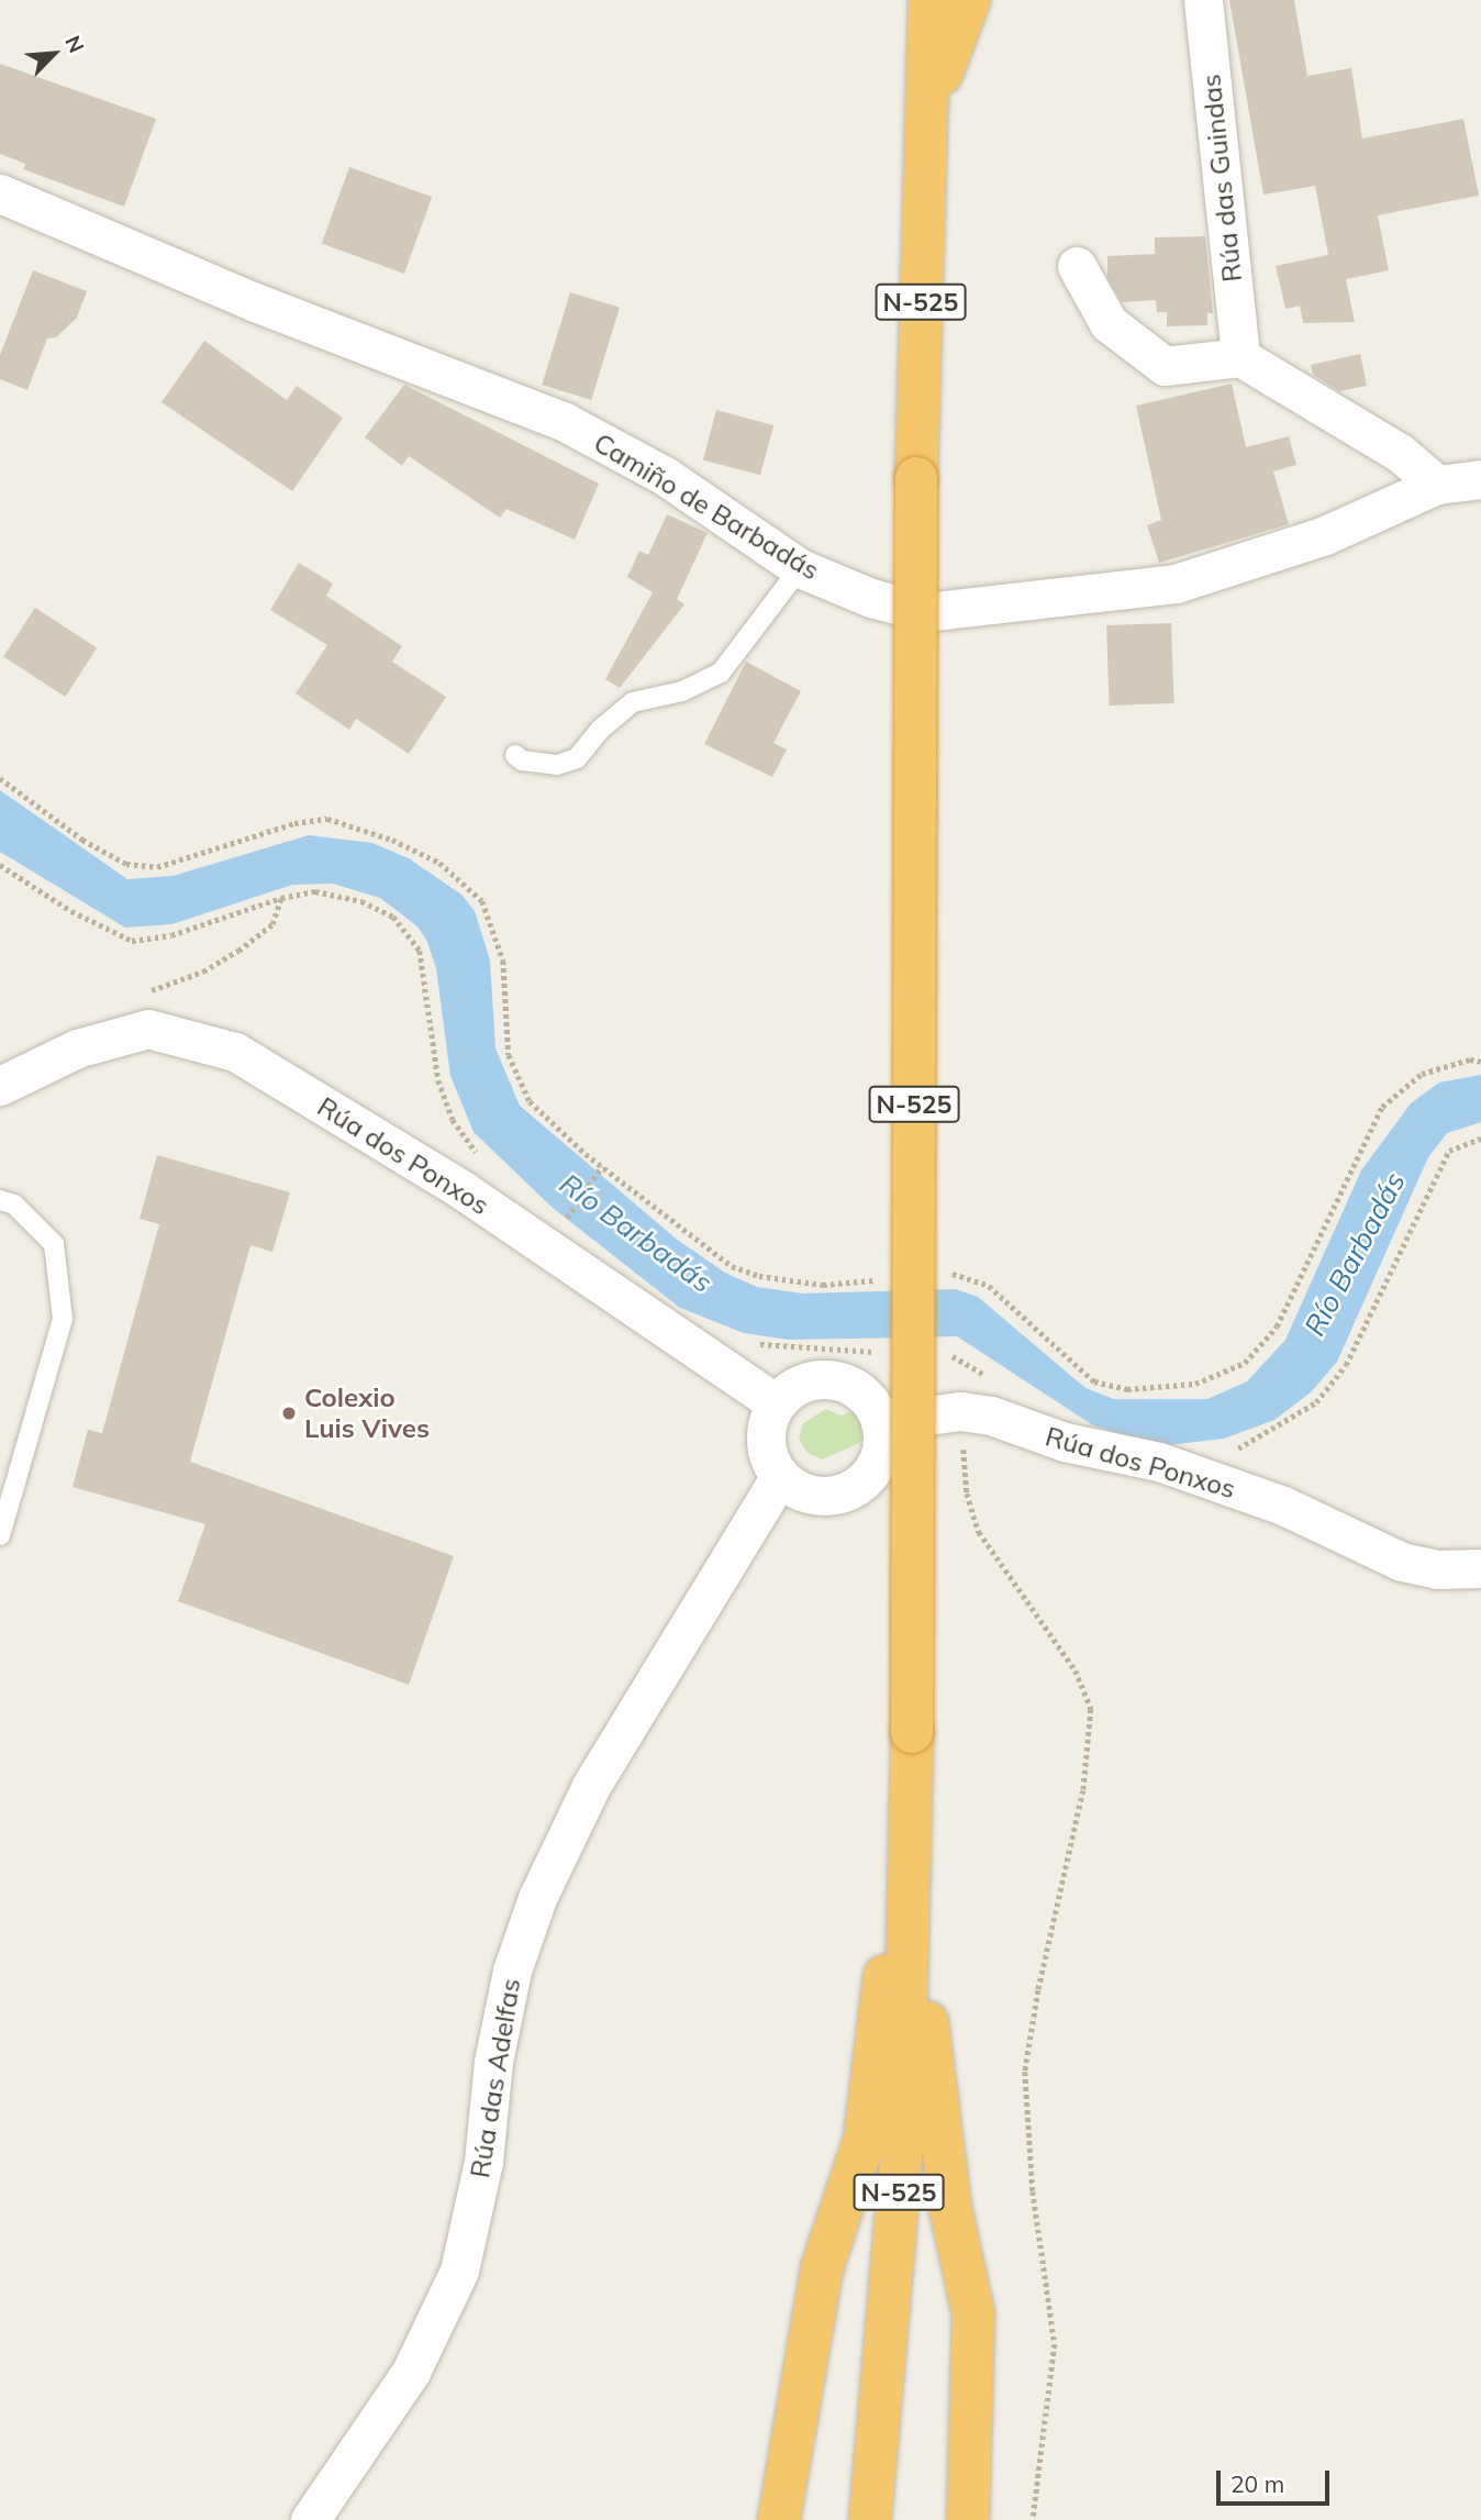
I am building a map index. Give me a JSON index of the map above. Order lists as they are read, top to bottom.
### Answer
{
  "streets": {
    "highway": ["N-525"],
    "street": [
      "Rúa das Guindas",
      "Camiño de Barbadás",
      "Rúa dos Ponxos",
      "Rúa das Adelfas"
    ]
  },
  "crossings": [
    ["Rúa dos Ponxos", "Rúa das Adelfas"]
  ],
  "water": ["Río Barbadás"],
  "places": ["Colexio Luis Vives"],
  "scale_bar": "20 m",
  "north": "top right"
}
